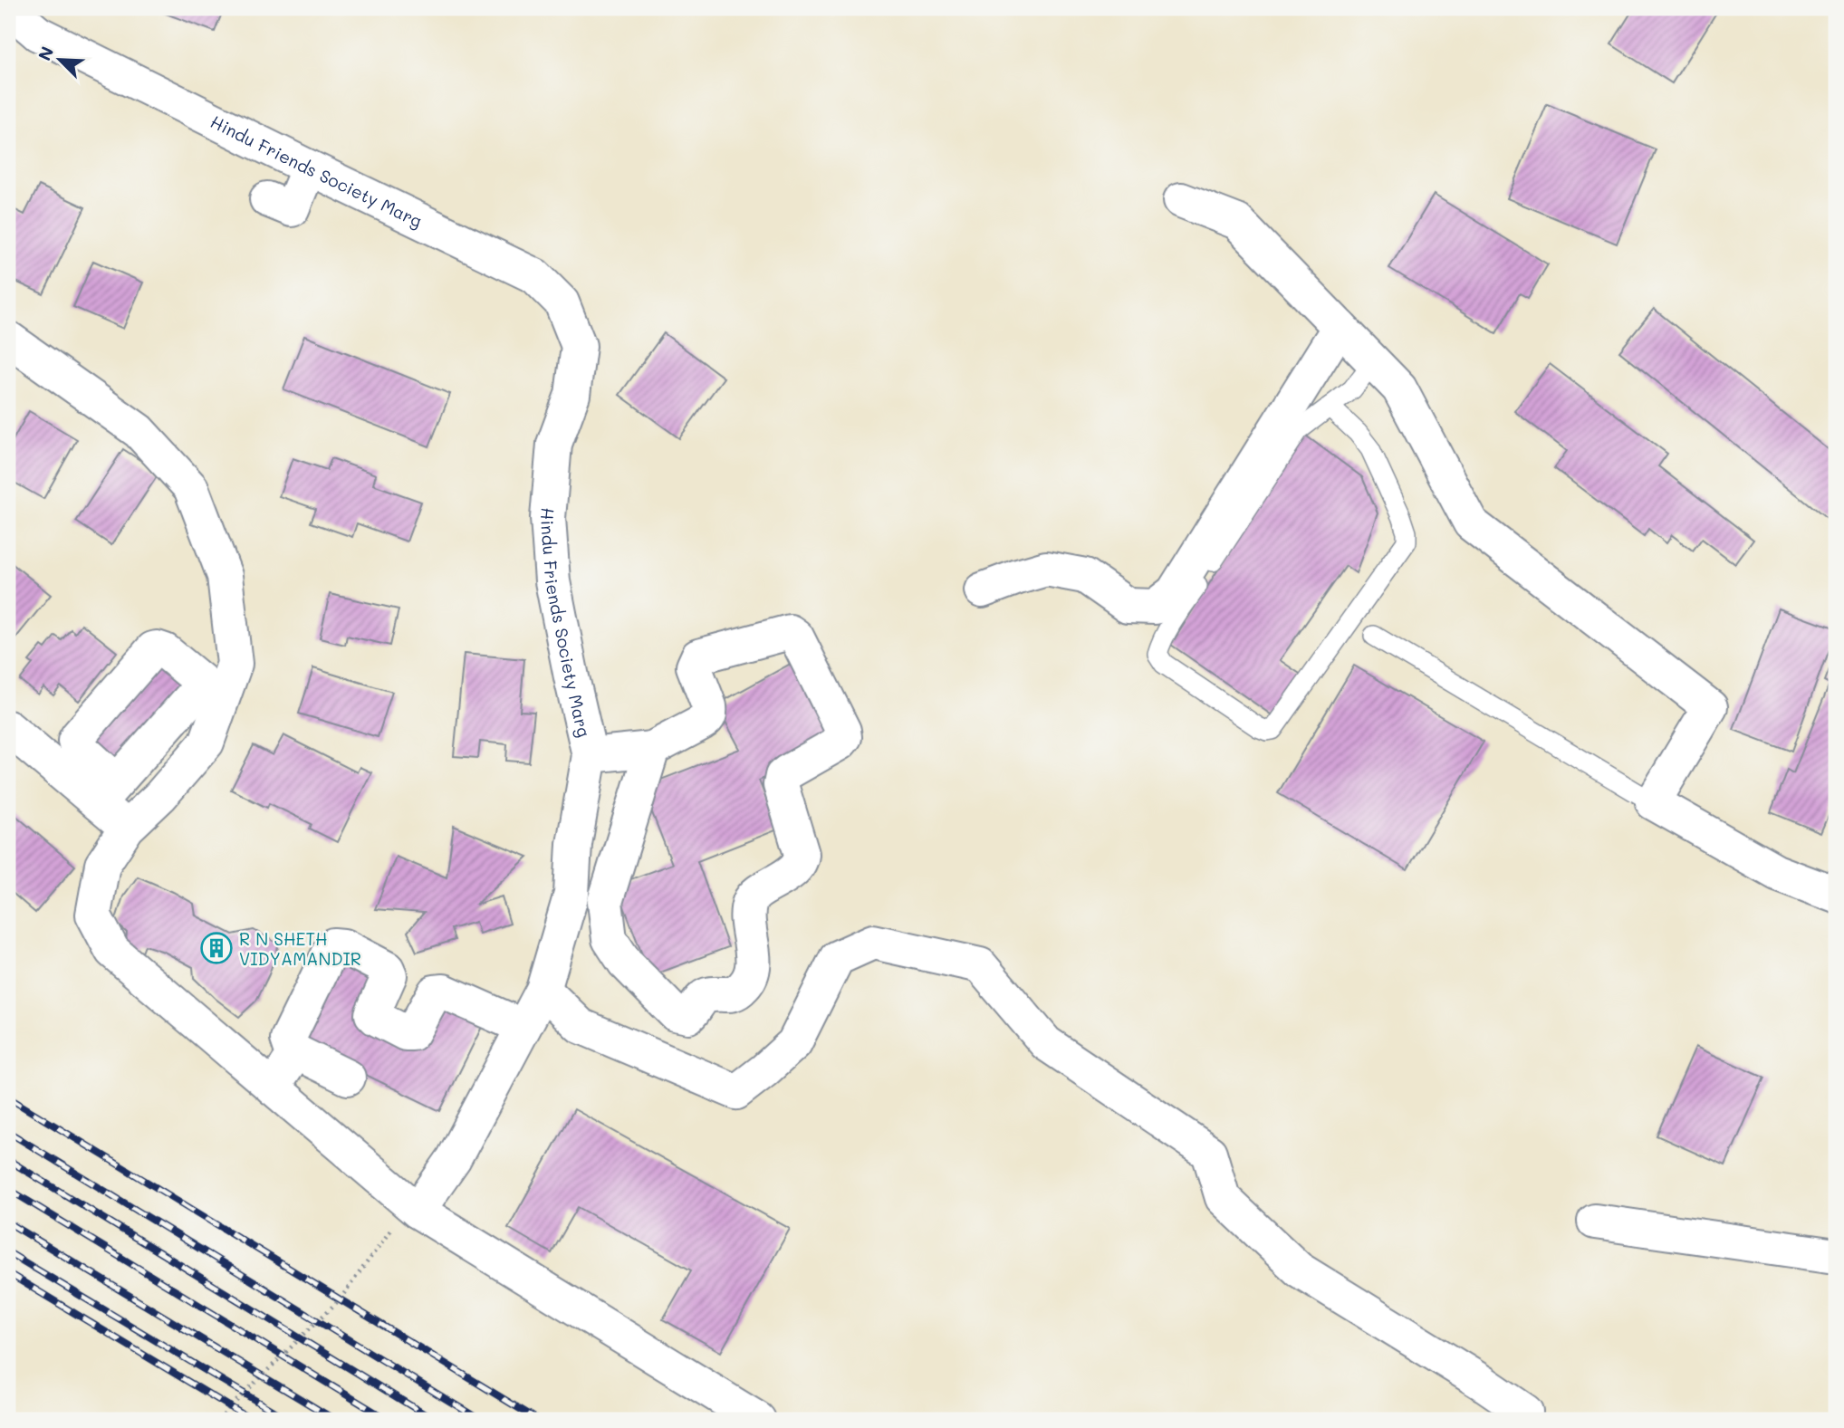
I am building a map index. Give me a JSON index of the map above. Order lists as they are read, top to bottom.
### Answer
{
  "streets": {
    "street": ["Hindu Friends Society Marg"]
  },
  "places": {
    "building": ["R N SHETH VIDYAMANDIR"]
  },
  "north": "top left"
}
